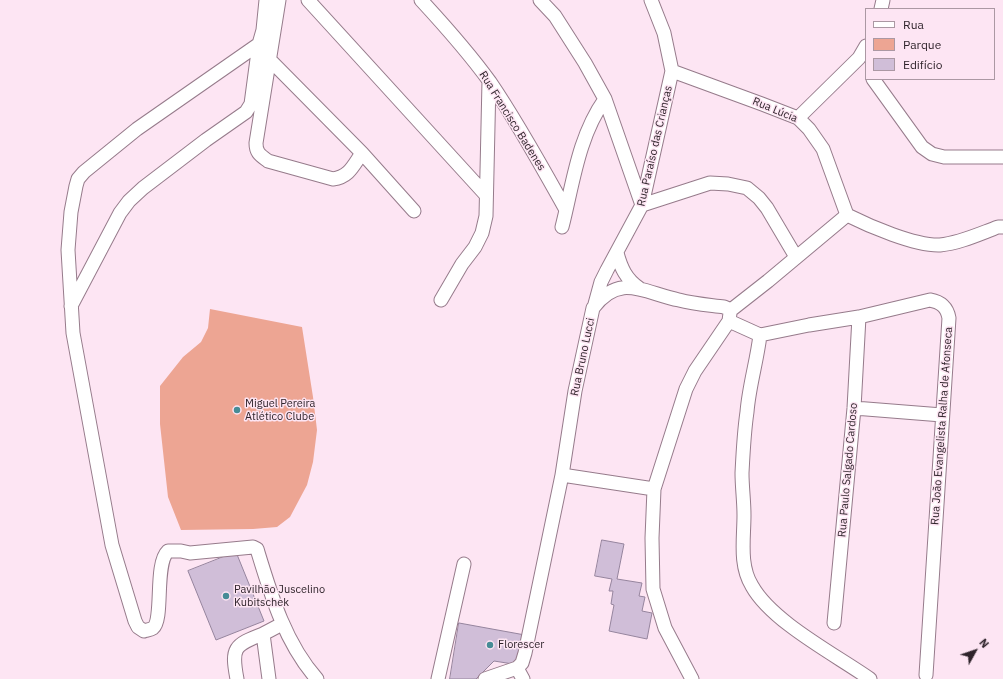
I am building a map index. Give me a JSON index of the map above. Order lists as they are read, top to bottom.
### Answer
{
  "streets": {
    "street": [
      "Rua Lúcia",
      "Rua Francisco Badenes",
      "Rua Paraíso das Crianças",
      "Rua Bruno Lucci",
      "Rua João Evangelista Ralha de Afonseca",
      "Rua Paulo Salgado Cardoso"
    ]
  },
  "crossings": [
    ["Rua Lúcia", "Rua Paraíso das Crianças"],
    ["Rua Paraíso das Crianças", "Rua Bruno Lucci"],
    ["Rua João Evangelista Ralha de Afonseca", "Rua Paulo Salgado Cardoso"]
  ],
  "places": ["Miguel Pereira Atlético Clube", "Pavilhão Juscelino Kubitschek", "Florescer"],
  "legend": ["Rua", "Parque", "Edifício"],
  "north": "top right"
}
